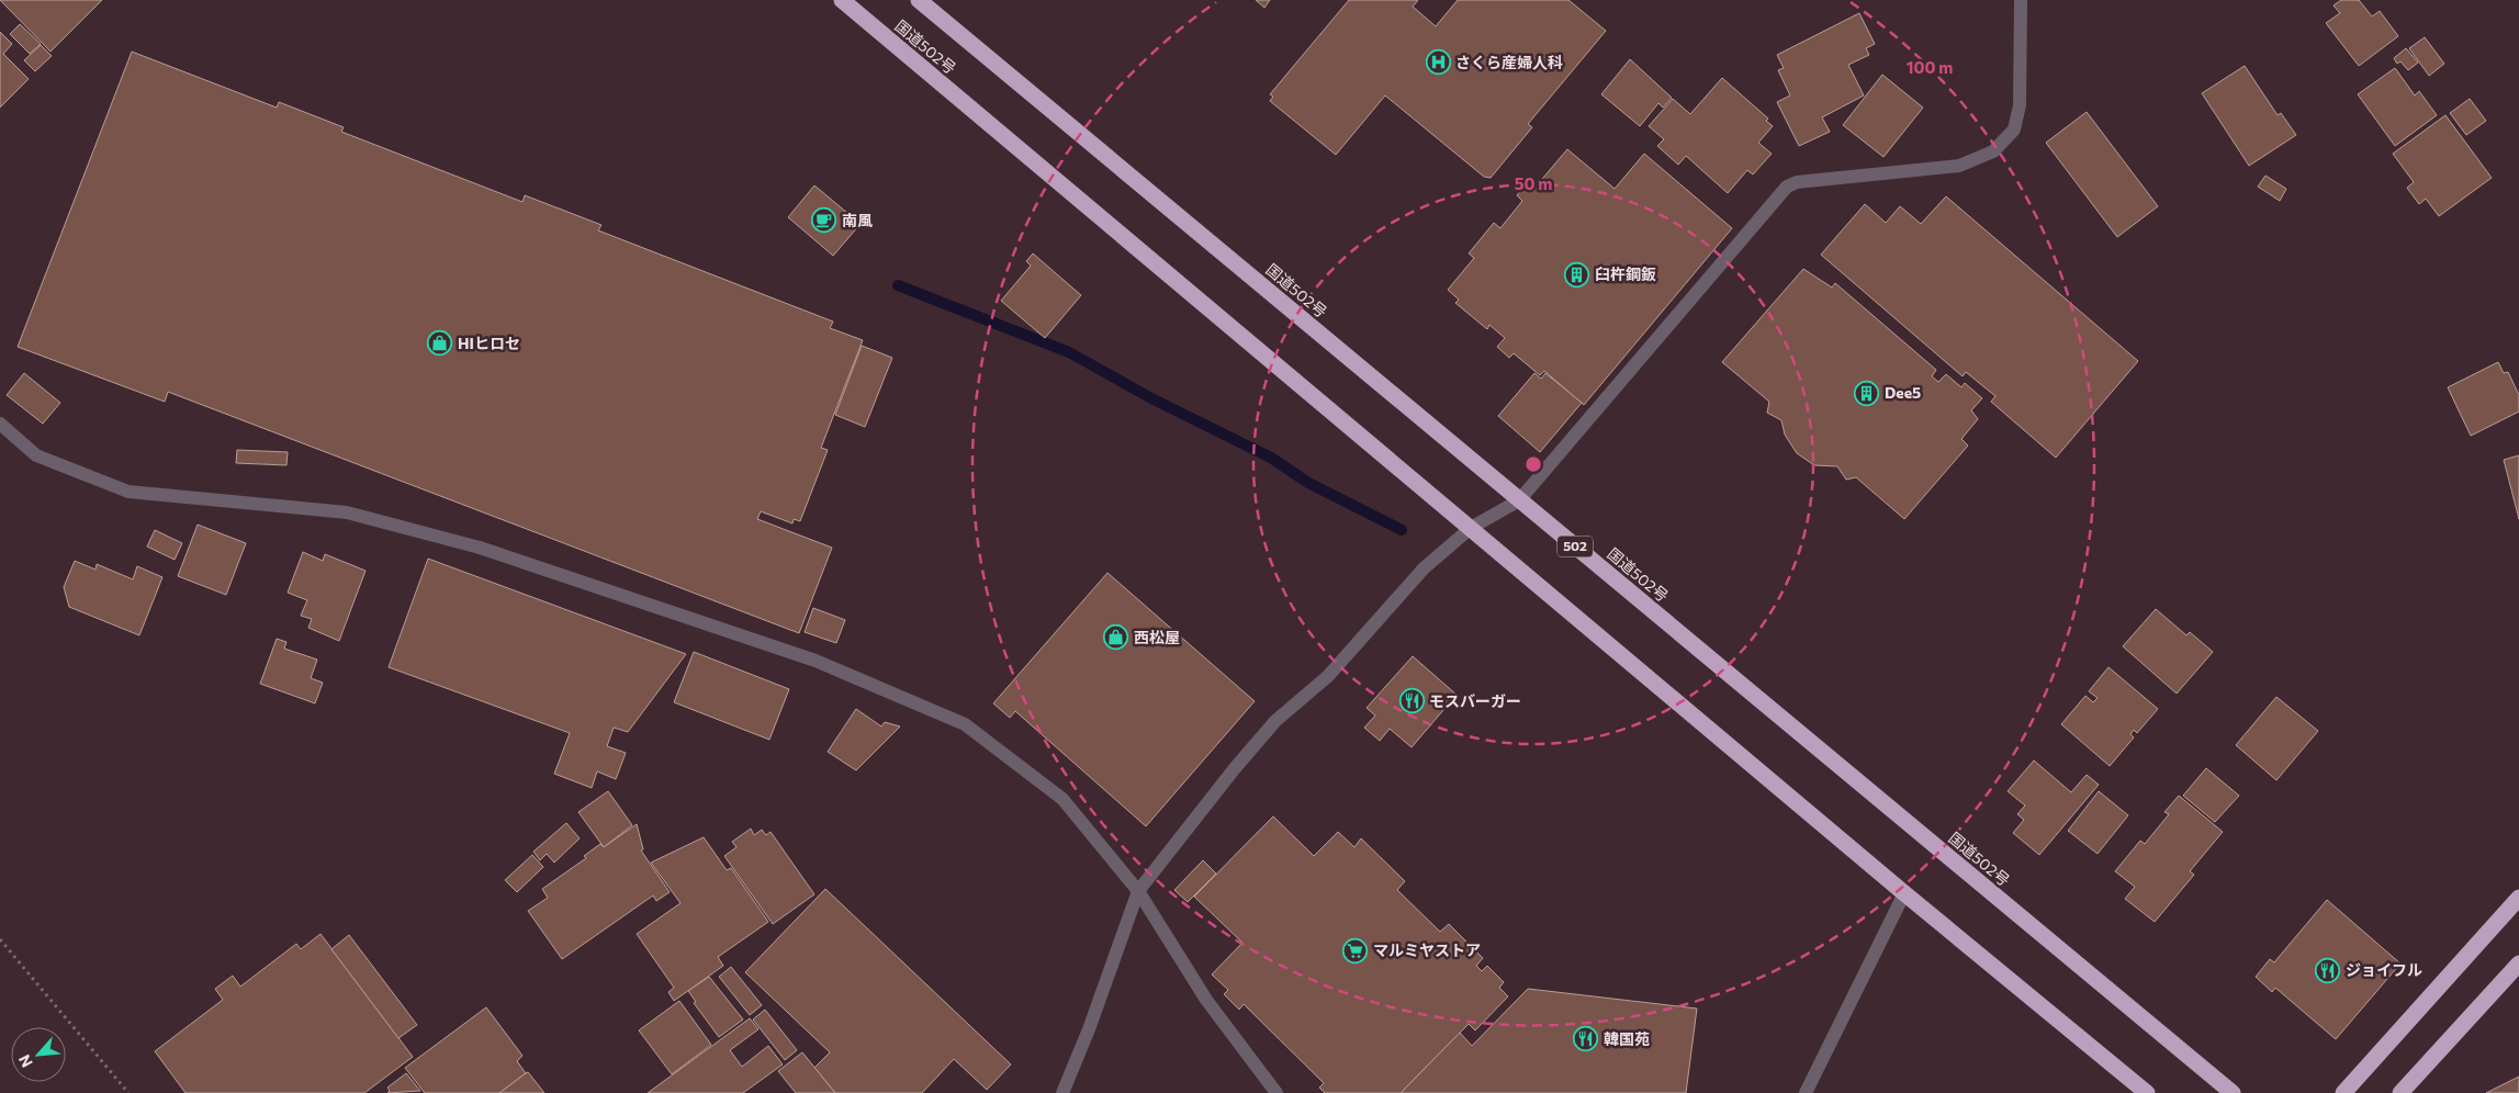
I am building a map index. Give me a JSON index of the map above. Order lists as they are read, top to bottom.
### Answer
{
  "streets": {
    "highway": ["国道502号", "502"]
  },
  "places": {
    "hospital": ["さくら産婦人科"],
    "cafe": ["南風"],
    "building": ["臼杵鋼鈑", "Dee5"],
    "shop": ["HIヒロセ", "西松屋"],
    "restaurant": ["モスバーガー", "ジョイフル", "韓国苑"],
    "supermarket": ["マルミヤストア"]
  },
  "north": "bottom left",
  "rings": ["100 m", "50 m"]
}
